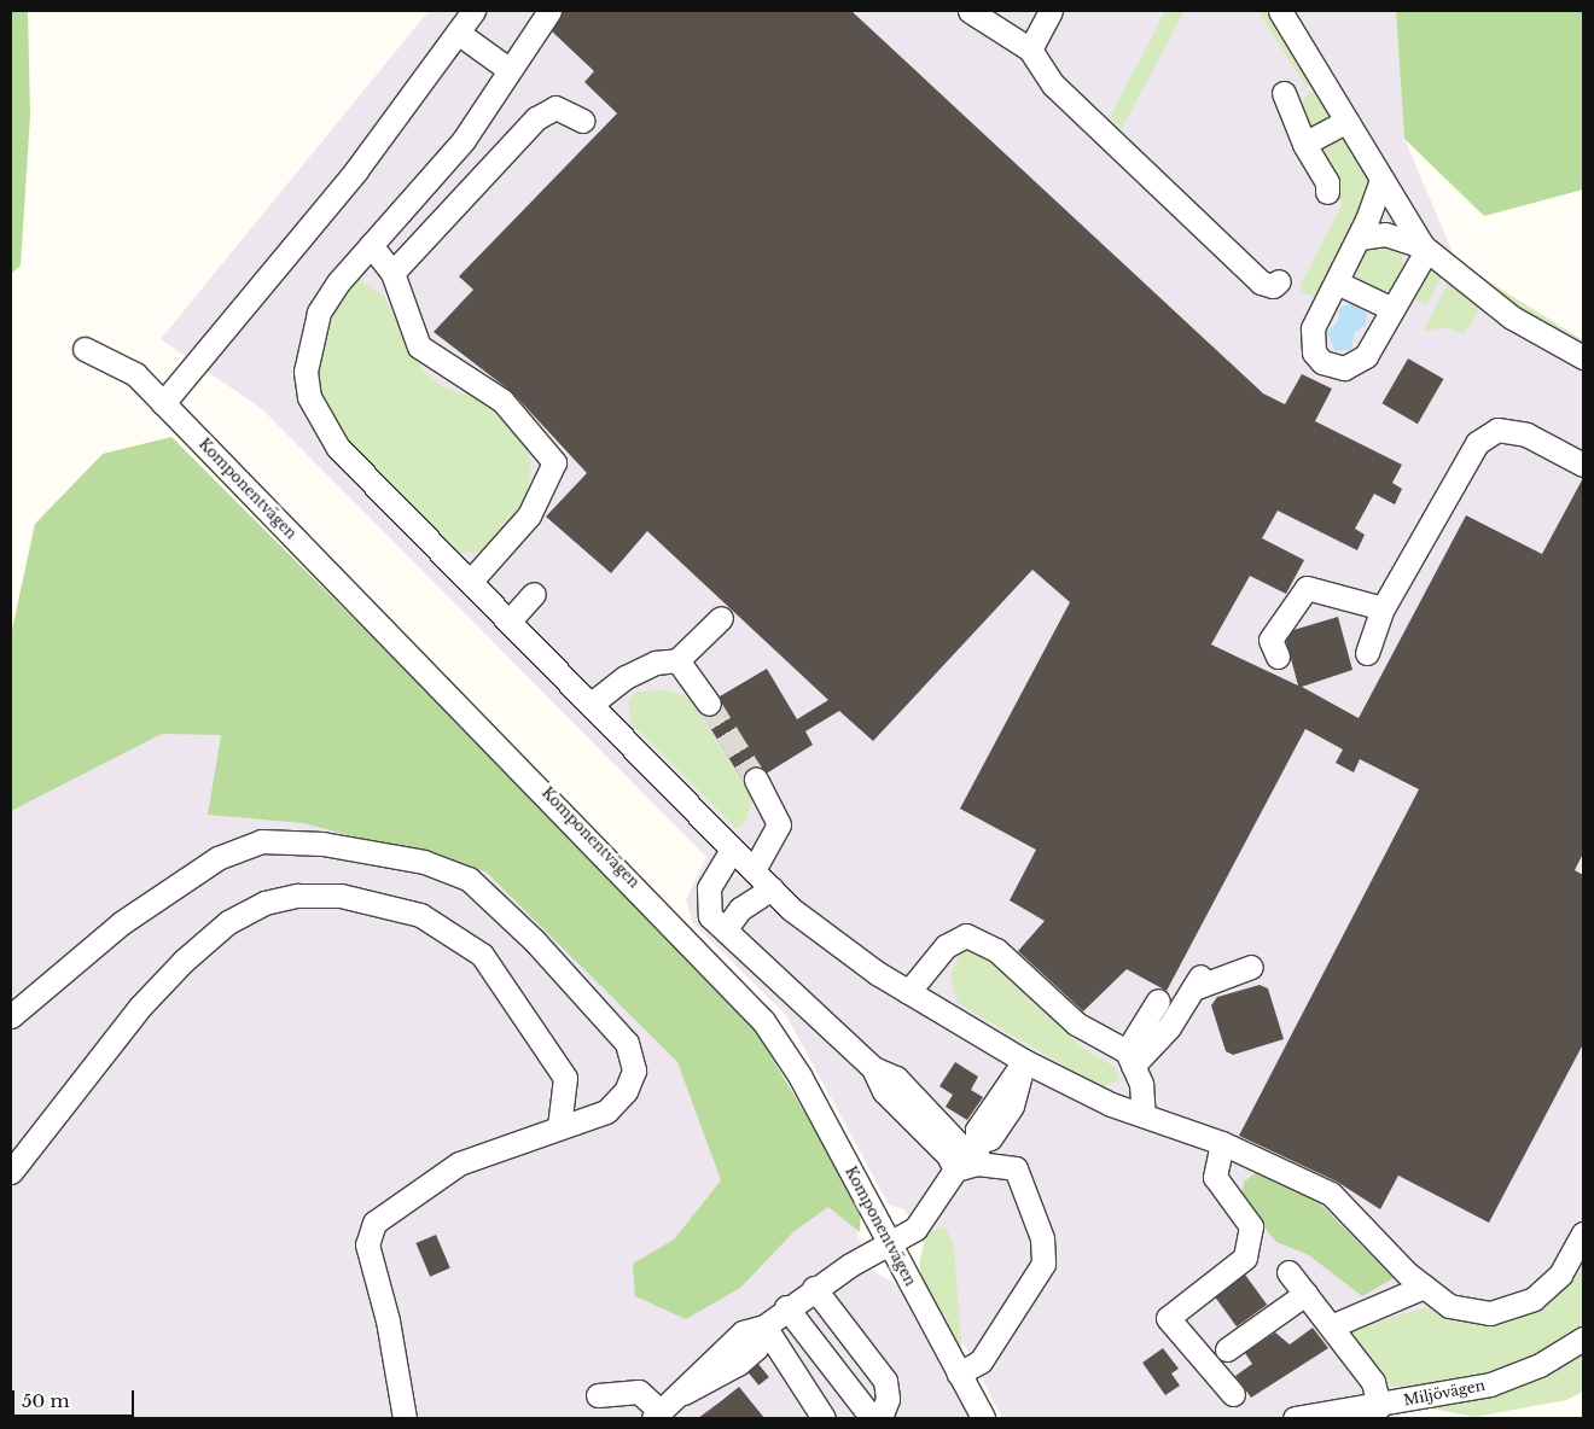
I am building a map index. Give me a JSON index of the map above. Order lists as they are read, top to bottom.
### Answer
{
  "streets": {
    "street": ["Komponentvägen", "Miljövägen"]
  },
  "scale_bar": "50 m"
}
